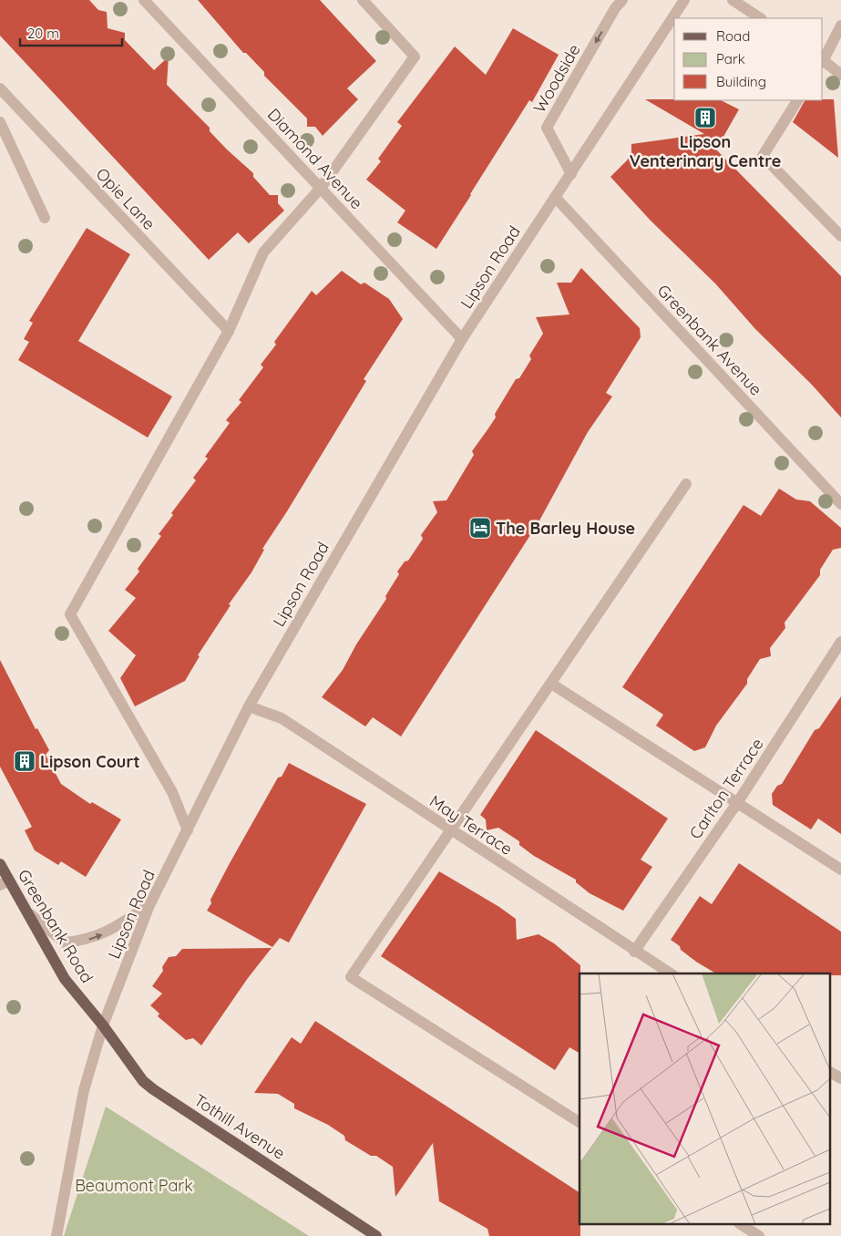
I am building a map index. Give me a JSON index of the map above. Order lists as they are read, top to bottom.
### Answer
{
  "streets": {
    "main road": ["Greenbank Road", "Tothill Avenue"],
    "street": [
      "Woodside",
      "Diamond Avenue",
      "Opie Lane",
      "Lipson Road",
      "Greenbank Avenue",
      "Carlton Terrace",
      "May Terrace"
    ]
  },
  "crossings": [
    ["Woodside", "Lipson Road"],
    ["Diamond Avenue", "Lipson Road"],
    ["Lipson Road", "Greenbank Avenue"],
    ["Lipson Road", "May Terrace"],
    ["Lipson Road", "Greenbank Road"],
    ["Lipson Road", "Tothill Avenue"],
    ["Carlton Terrace", "May Terrace"],
    ["Greenbank Road", "Tothill Avenue"]
  ],
  "one_way": ["Woodside"],
  "parks": ["Beaumont Park"],
  "places": {
    "building": ["Lipson Venterinary Centre", "Lipson Court"],
    "hotel": ["The Barley House"]
  },
  "legend": ["Road", "Park", "Building"],
  "scale_bar": "20 m"
}
